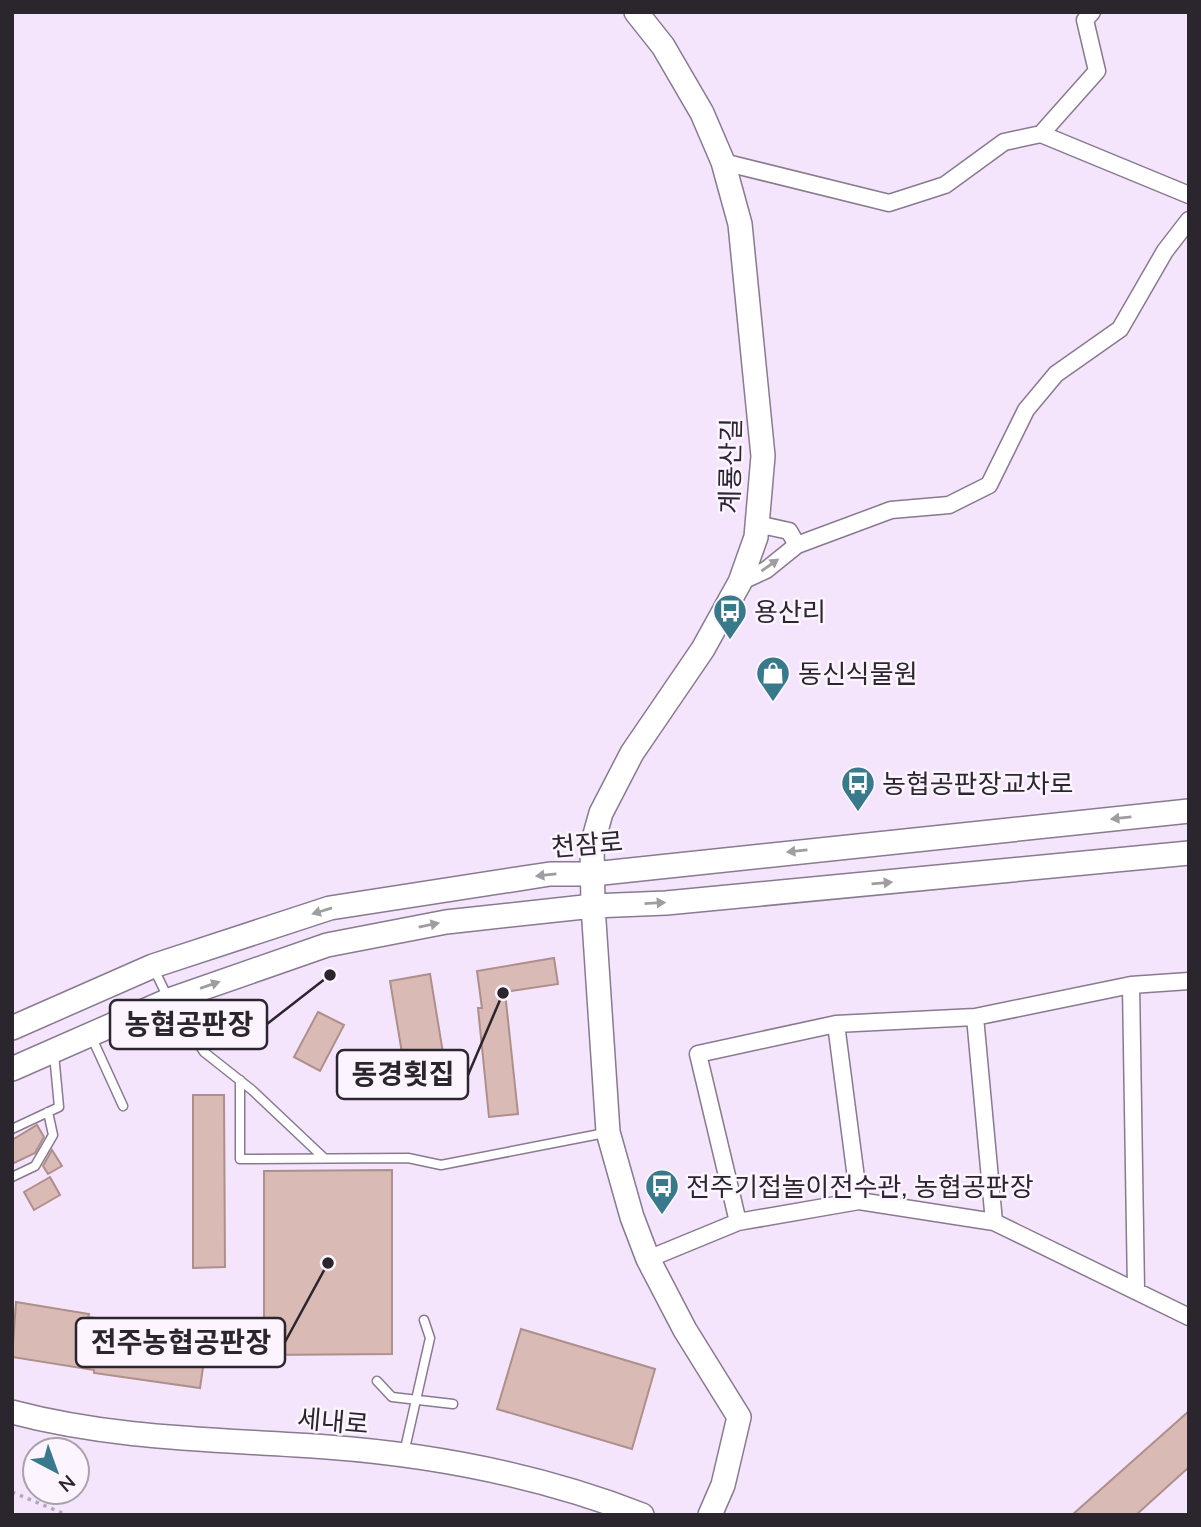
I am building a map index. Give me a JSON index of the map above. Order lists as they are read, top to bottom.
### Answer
{
  "streets": {
    "street": ["계룡산길", "천잠로", "세내로"]
  },
  "crossings": [
    ["계룡산길", "천잠로"]
  ],
  "places": {
    "bus stop": ["용산리", "농협공판장교차로", "전주기접놀이전수관, 농협공판장"],
    "shop": ["동신식물원"],
    "other": ["농협공판장", "동경횟집", "전주농협공판장"]
  },
  "north": "bottom right"
}
